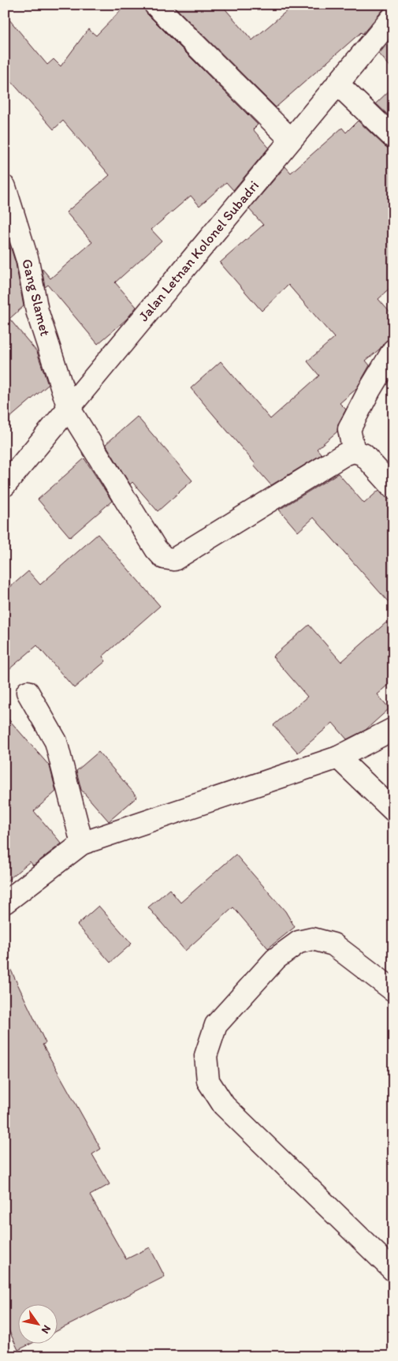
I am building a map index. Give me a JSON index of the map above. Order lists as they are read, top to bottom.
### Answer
{
  "streets": {
    "street": ["Jalan Letnan Kolonel Subadri", "Gang Slamet"]
  },
  "crossings": [
    ["Jalan Letnan Kolonel Subadri", "Gang Slamet"]
  ],
  "north": "bottom right"
}
